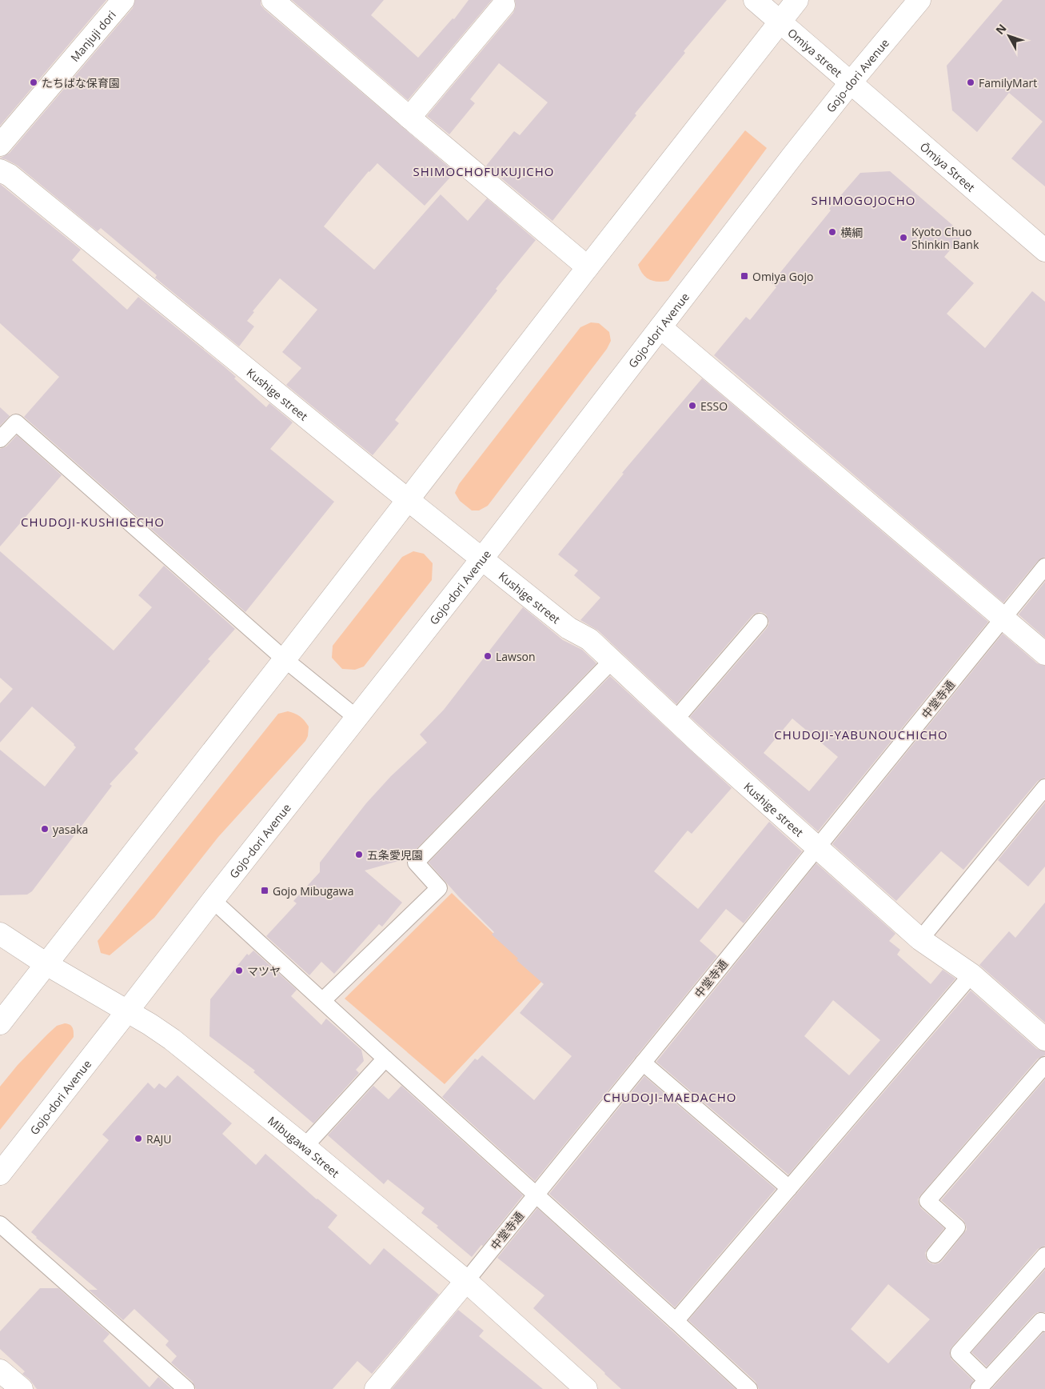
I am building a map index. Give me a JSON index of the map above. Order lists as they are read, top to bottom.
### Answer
{
  "streets": {
    "main road": [
      "Manjuji dori",
      "Omiya street",
      "Gojo-dori Avenue",
      "Ōmiya Street",
      "Kushige street",
      "中堂寺通",
      "Mibugawa Street"
    ]
  },
  "crossings": [
    ["Omiya street", "Gojo-dori Avenue"],
    ["Omiya street", "Ōmiya Street"],
    ["Gojo-dori Avenue", "Ōmiya Street"],
    ["Gojo-dori Avenue", "Kushige street"],
    ["Gojo-dori Avenue", "Mibugawa Street"],
    ["Kushige street", "中堂寺通"],
    ["中堂寺通", "Mibugawa Street"]
  ],
  "districts": [
    "SHIMOCHOFUKUJICHO",
    "SHIMOGOJOCHO",
    "CHUDOJI-KUSHIGECHO",
    "CHUDOJI-YABUNOUCHICHO",
    "CHUDOJI-MAEDACHO"
  ],
  "places": {
    "other": [
      "たちばな保育園",
      "FamilyMart",
      "横綱",
      "Kyoto Chuo Shinkin Bank",
      "ESSO",
      "Lawson",
      "yasaka",
      "五条愛児園",
      "マツヤ",
      "RAJU"
    ],
    "transit": ["Omiya Gojo", "Gojo Mibugawa"]
  },
  "north": "top left"
}
